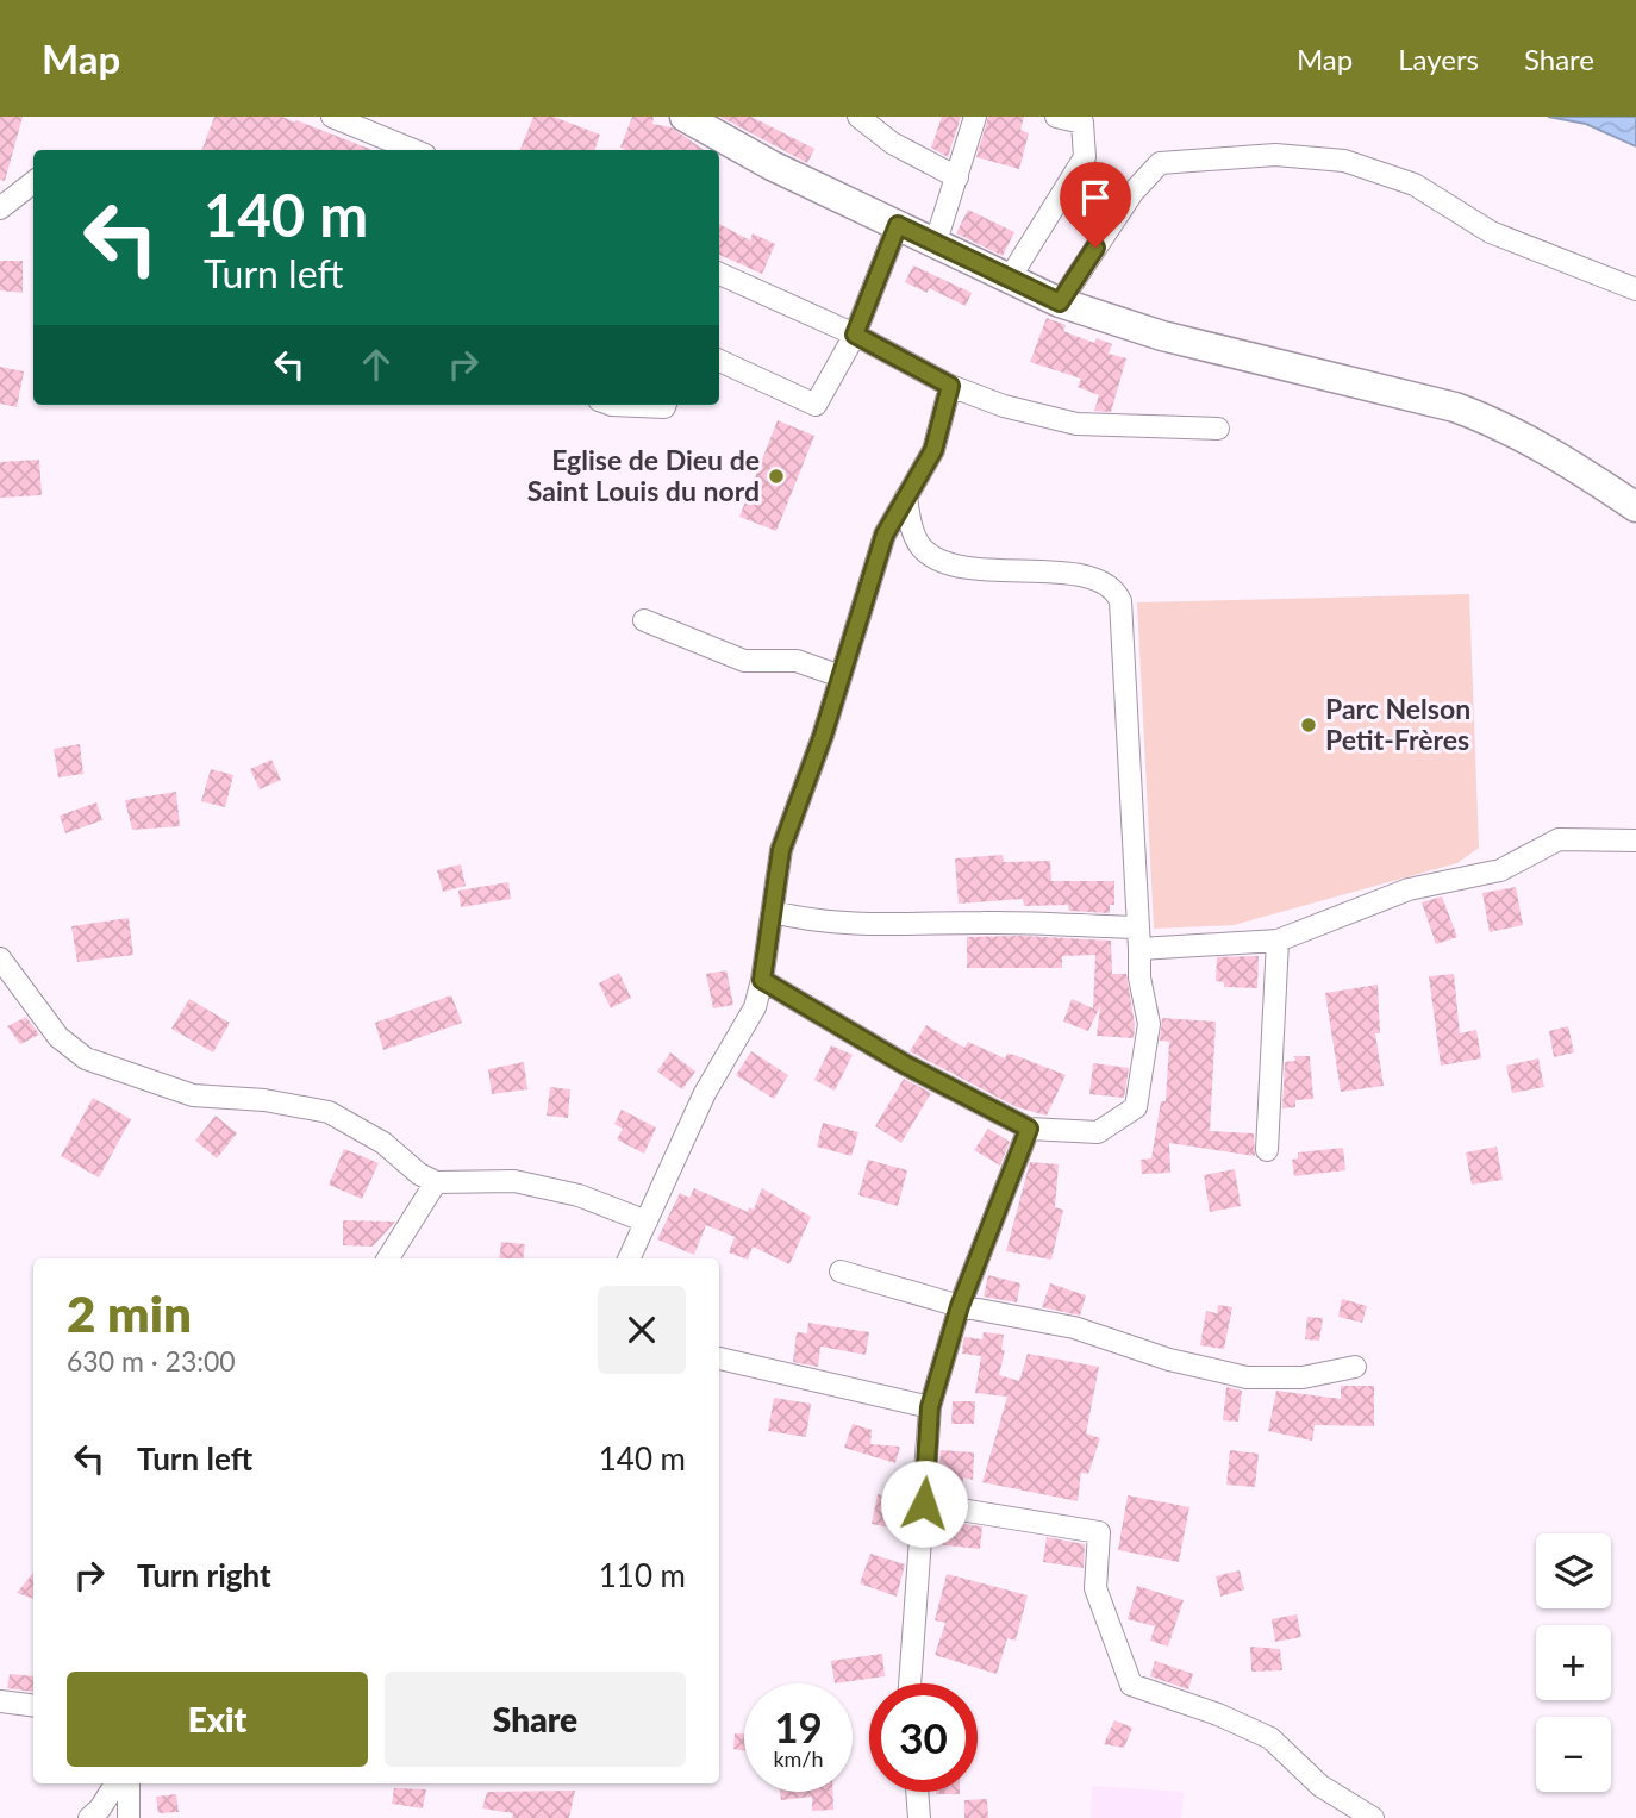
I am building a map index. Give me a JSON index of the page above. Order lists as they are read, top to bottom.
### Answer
{
  "places": ["Eglise de Dieu de Saint Louis du nord", "Parc Nelson Petit-Frères"],
  "page": {
    "header": "Map",
    "nav": ["Map", "Layers", "Share"],
    "turn": ["140 m", "Turn left"],
    "heading": ["2 min", "630 m · 23:00"],
    "list": [
      {
        "name": "Turn left",
        "value": "140 m"
      },
      {
        "name": "Turn right",
        "value": "110 m"
      }
    ],
    "map_buttons": ["+", "−"],
    "buttons": ["Exit", "Share"],
    "speed": "19 km/h",
    "limit": "30"
  }
}
